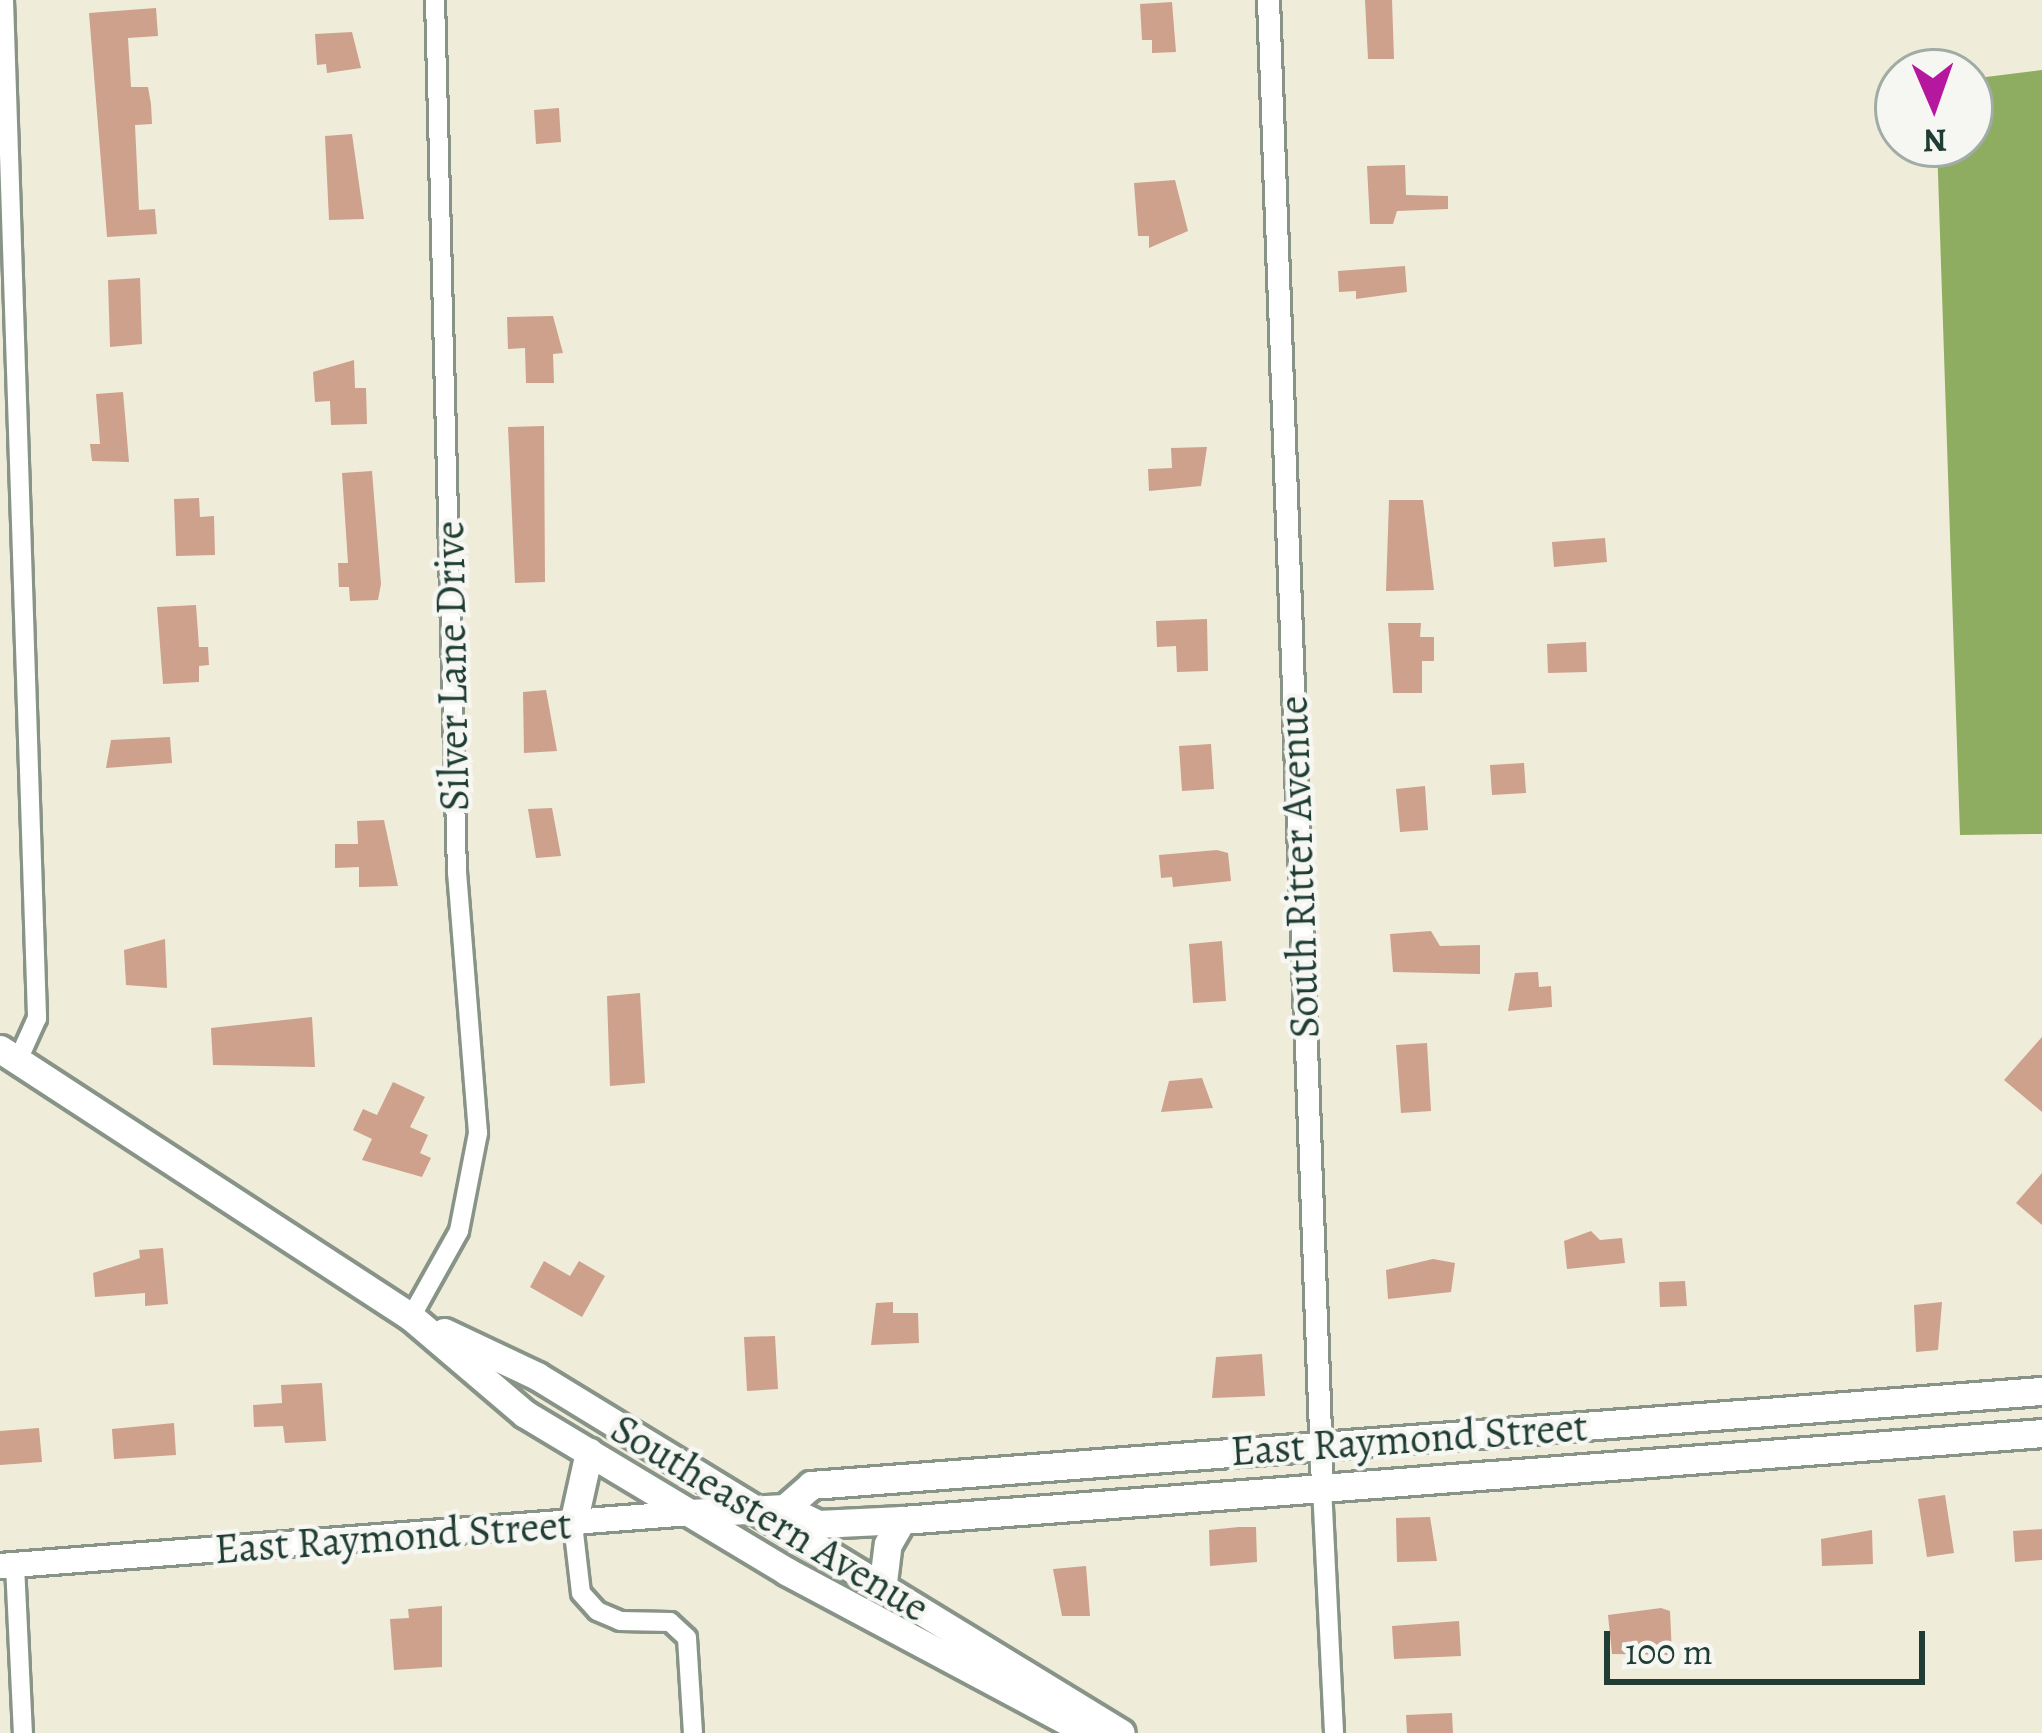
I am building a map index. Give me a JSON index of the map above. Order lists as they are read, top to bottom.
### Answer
{
  "streets": {
    "main road": ["East Raymond Street", "Southeastern Avenue"],
    "street": ["Silver Lane Drive", "South Ritter Avenue"]
  },
  "crossings": [
    ["Silver Lane Drive", "Southeastern Avenue"],
    ["South Ritter Avenue", "East Raymond Street"],
    ["East Raymond Street", "Southeastern Avenue"]
  ],
  "scale_bar": "100 m",
  "north": "bottom"
}
